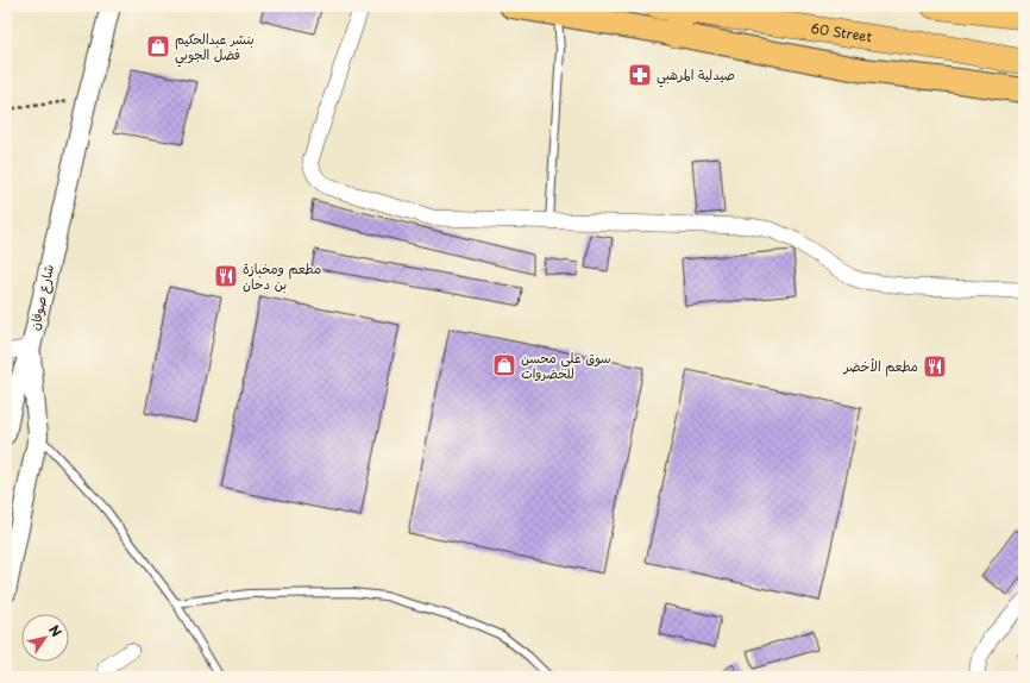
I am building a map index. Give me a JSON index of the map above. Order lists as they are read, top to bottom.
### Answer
{
  "streets": {
    "highway": ["60 Street"],
    "street": ["شارع صوفان"]
  },
  "places": {
    "shop": ["بنشر عبدالحكيم فضل الجوبي", "سوق علي محسن للخضروات"],
    "pharmacy": ["صيدلية المرهبي"],
    "restaurant": ["مطعم ومخبازة بن دحان", "مطعم الأخضر"]
  },
  "north": "top right"
}
